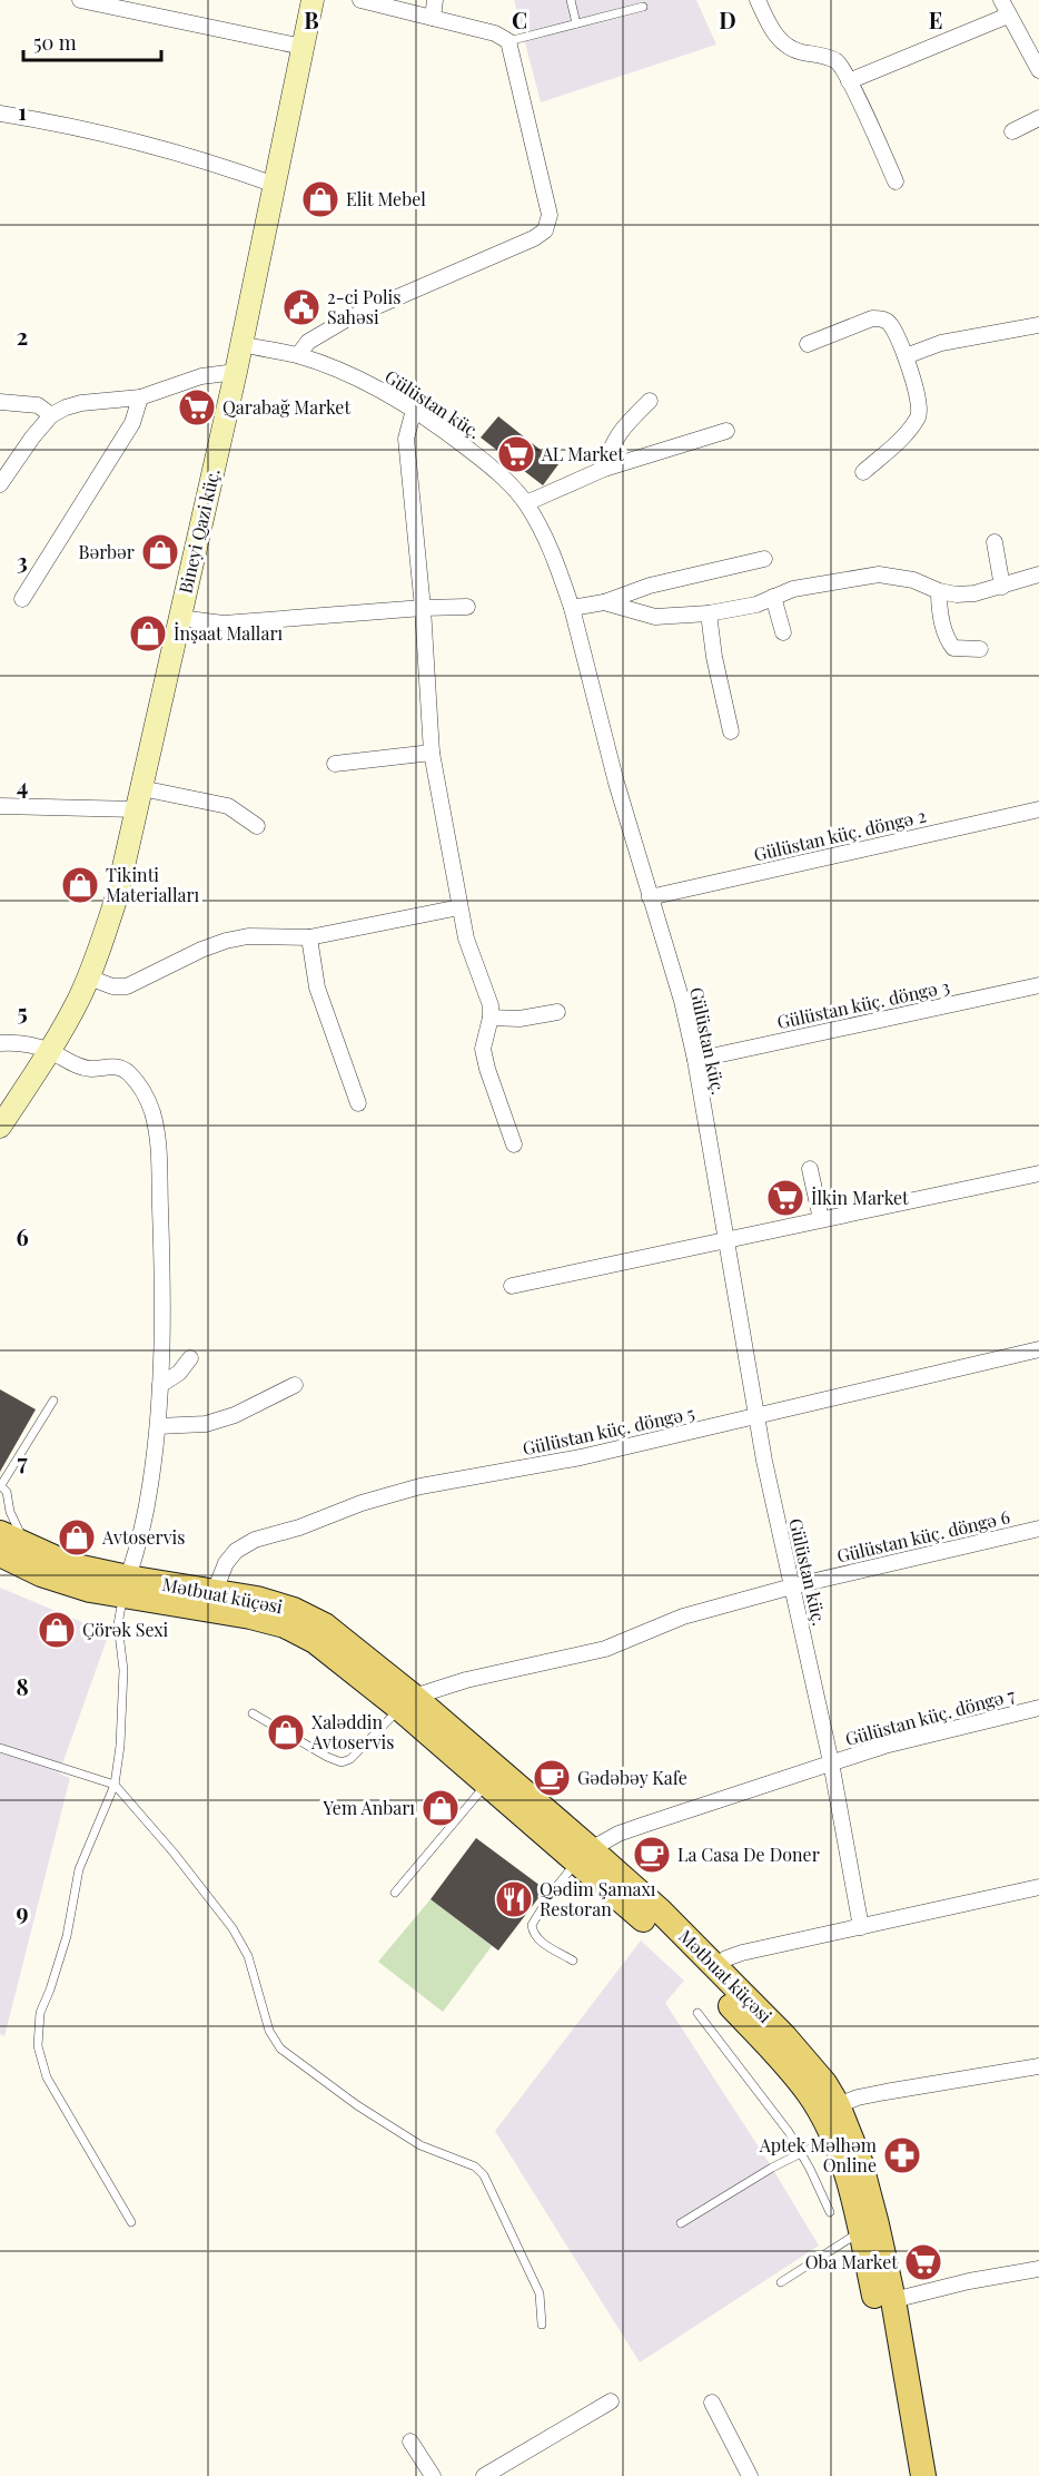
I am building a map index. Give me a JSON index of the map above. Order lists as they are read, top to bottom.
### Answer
{
  "streets": {
    "main road": ["Bineyi Qazi küç.", "Mətbuat küçəsi"],
    "street": [
      "Gülüstan küç.",
      "Gülüstan küç. döngə 2",
      "Gülüstan küç. döngə 3",
      "Gülüstan küç. döngə 5",
      "Gülüstan küç. döngə 6",
      "Gülüstan küç. döngə 7"
    ]
  },
  "crossings": [
    ["Gülüstan küç.", "Bineyi Qazi küç."],
    ["Gülüstan küç.", "Gülüstan küç. döngə 2"],
    ["Gülüstan küç.", "Gülüstan küç. döngə 3"],
    ["Gülüstan küç.", "Gülüstan küç. döngə 5"],
    ["Gülüstan küç.", "Gülüstan küç. döngə 6"],
    ["Gülüstan küç.", "Gülüstan küç. döngə 7"],
    ["Gülüstan küç. döngə 5", "Mətbuat küçəsi"],
    ["Gülüstan küç. döngə 6", "Mətbuat küçəsi"],
    ["Mətbuat küçəsi", "Gülüstan küç. döngə 7"]
  ],
  "places": {
    "shop": [
      "Elit Mebel",
      "Bərbər",
      "İnşaat Malları",
      "Tikinti Materialları",
      "Avtoservis",
      "Çörək Sexi",
      "Xaləddin Avtoservis",
      "Yem Anbarı"
    ],
    "public building": ["2-ci Polis Sahəsi"],
    "supermarket": [
      "Qarabağ Market",
      "AL Market",
      "İlkin Market",
      "Oba Market"
    ],
    "cafe": ["Gədəbəy Kafe", "La Casa De Doner"],
    "restaurant": ["Qədim Şamaxı Restoran"],
    "pharmacy": ["Aptek Mәlhәm Online"]
  },
  "scale_bar": "50 m",
  "grid": {
    "columns": [
      "B",
      "C",
      "D",
      "E"
    ],
    "rows": [
      "1",
      "2",
      "3",
      "4",
      "5",
      "6",
      "7",
      "8",
      "9"
    ]
  }
}
